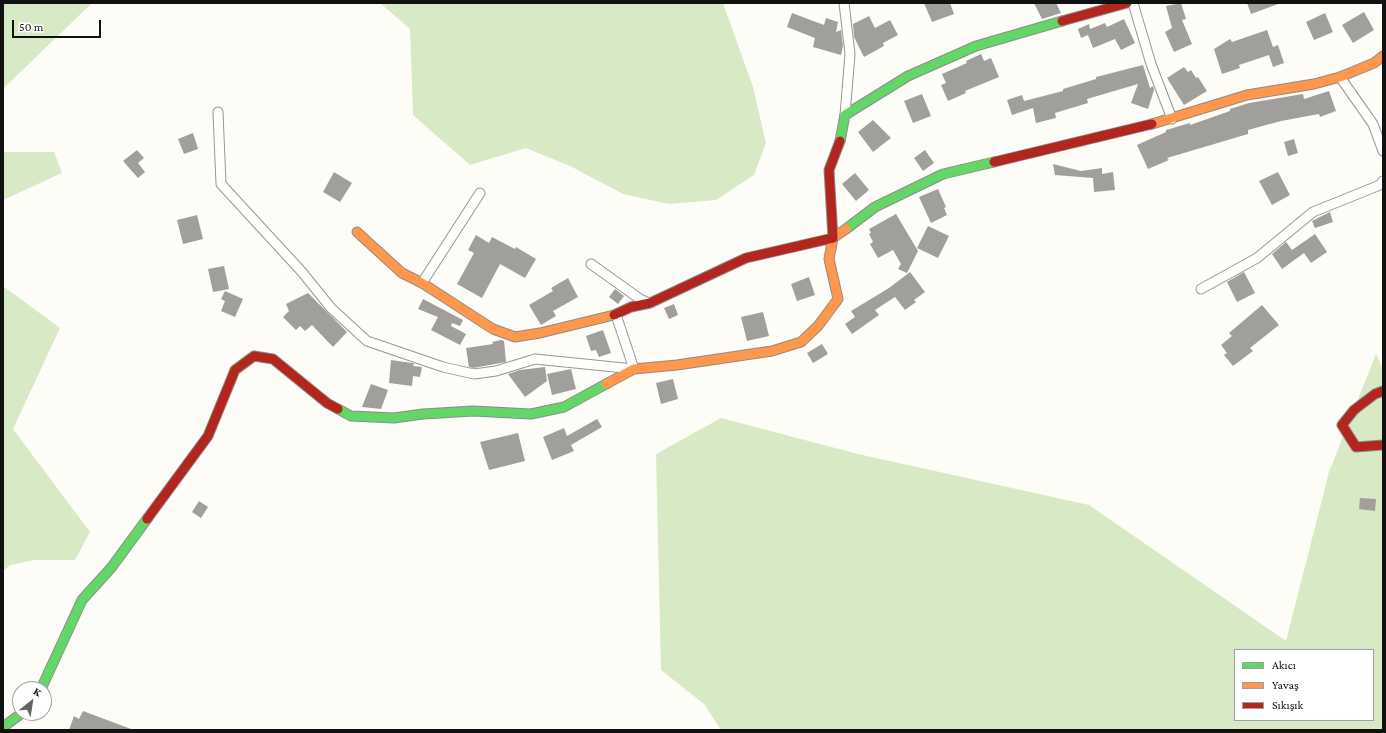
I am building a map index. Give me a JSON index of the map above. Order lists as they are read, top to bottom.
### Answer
{
  "legend": ["Akıcı", "Yavaş", "Sıkışık"],
  "scale_bar": "50 m",
  "north": "top right"
}
